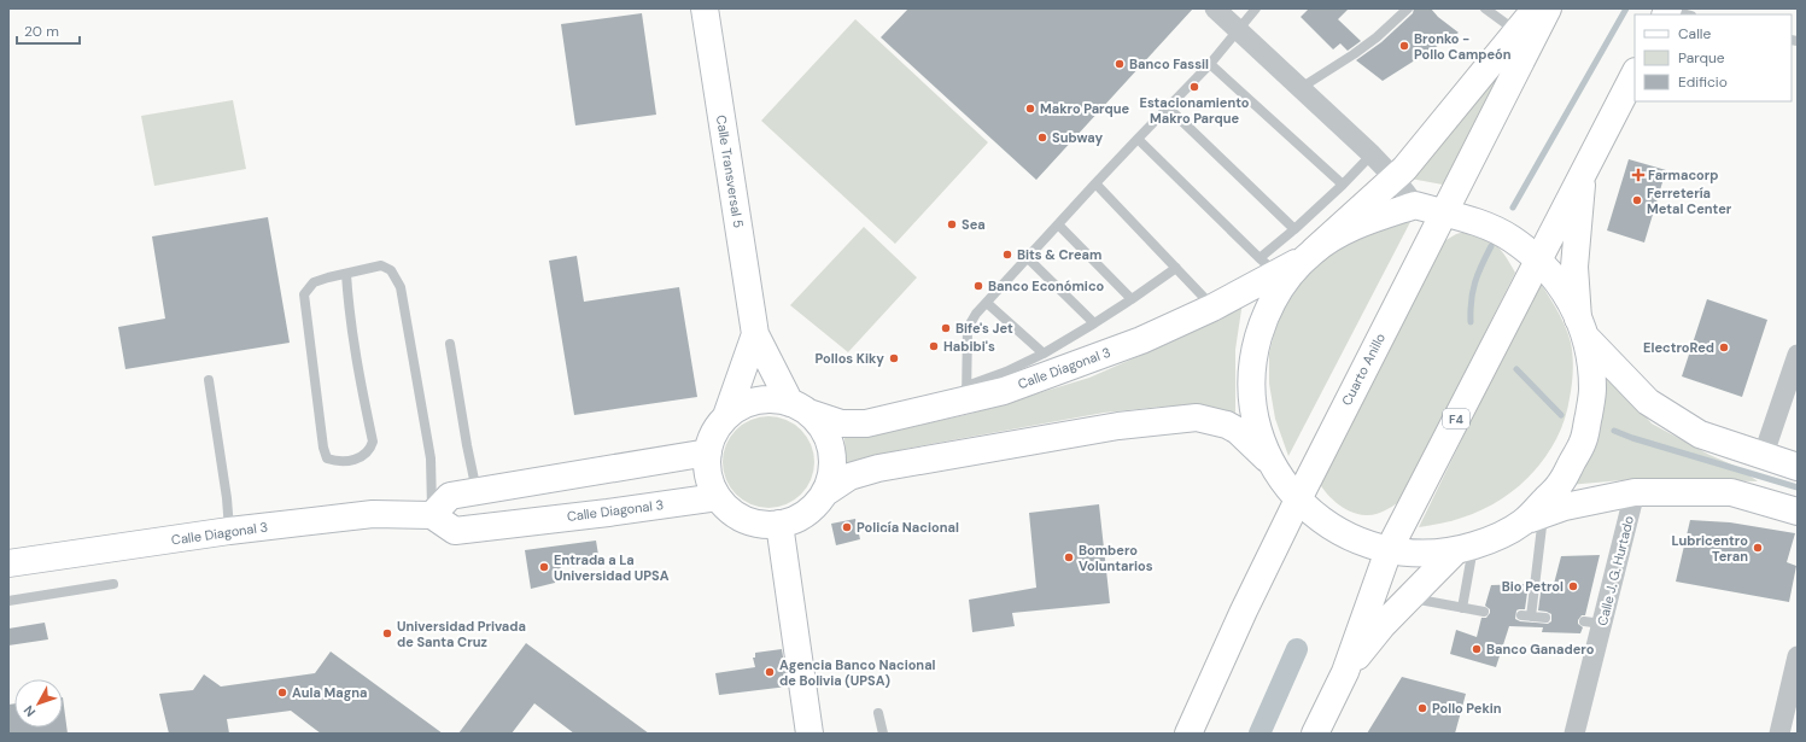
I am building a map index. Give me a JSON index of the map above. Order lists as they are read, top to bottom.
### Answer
{
  "streets": {
    "main road": [
      "Calle Transversal 5",
      "Calle Diagonal 3",
      "Cuarto Anillo",
      "F4"
    ],
    "street": ["Calle J. G. Hurtado"]
  },
  "crossings": [
    ["Calle Transversal 5", "Calle Diagonal 3"]
  ],
  "places": {
    "other": [
      "Bronko - Pollo Campeón",
      "Banco Fassil",
      "Estacionamiento Makro Parque",
      "Makro Parque",
      "Subway",
      "Ferretería Metal Center",
      "Sea",
      "Bits & Cream",
      "Banco Económico",
      "Bife's Jet",
      "Habibi's",
      "ElectroRed",
      "Pollos Kiky",
      "Policía Nacional",
      "Lubricentro Teran",
      "Bombero Voluntarios",
      "Entrada a La Universidad UPSA",
      "Bio Petrol",
      "Universidad Privada de Santa Cruz",
      "Banco Ganadero",
      "Agencia Banco Nacional de Bolivia (UPSA)",
      "Aula Magna",
      "Pollo Pekin"
    ],
    "health": ["Farmacorp"]
  },
  "legend": ["Calle", "Parque", "Edificio"],
  "scale_bar": "20 m",
  "north": "bottom left"
}
